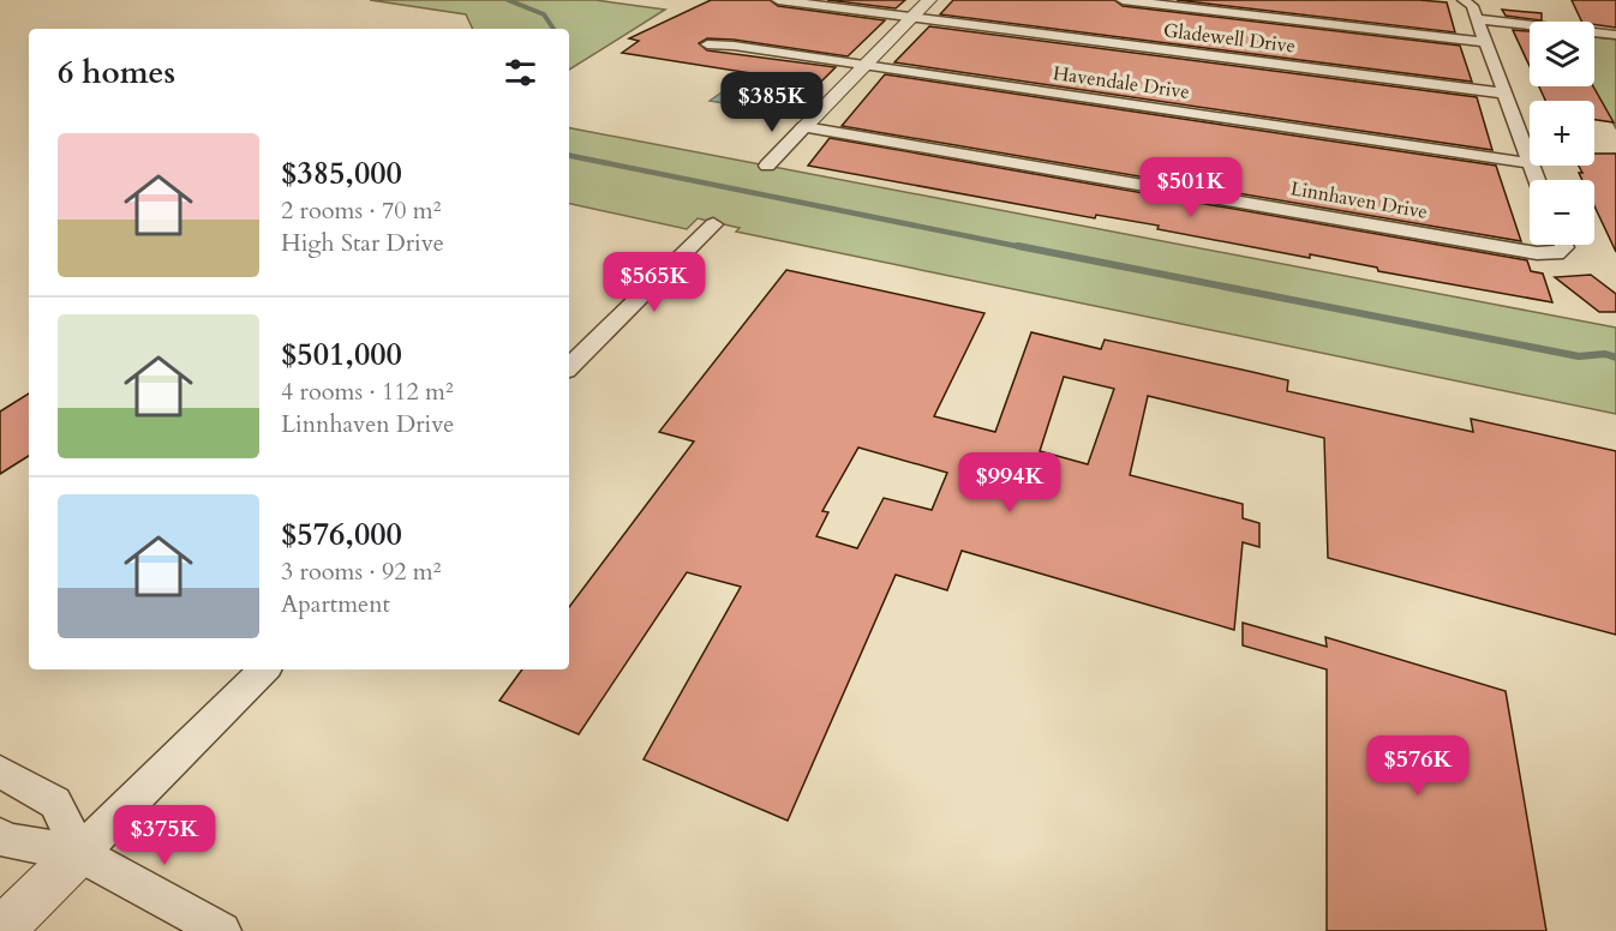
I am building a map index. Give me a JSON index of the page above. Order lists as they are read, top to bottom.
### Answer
{
  "streets": {
    "street": ["Gladewell Drive", "Havendale Drive", "Linnhaven Drive"]
  },
  "page": {
    "map_buttons": ["+", "−"],
    "heading": "6 homes",
    "price": [
      "$385K",
      "$501K",
      "$565K",
      "$994K",
      "$576K",
      "$375K"
    ],
    "list": [
      {
        "name": "$385,000",
        "note": "2 rooms · 70 m² · High Star Drive"
      },
      {
        "name": "$501,000",
        "note": "4 rooms · 112 m² · Linnhaven Drive"
      },
      {
        "name": "$576,000",
        "note": "3 rooms · 92 m² · Apartment"
      }
    ]
  }
}
